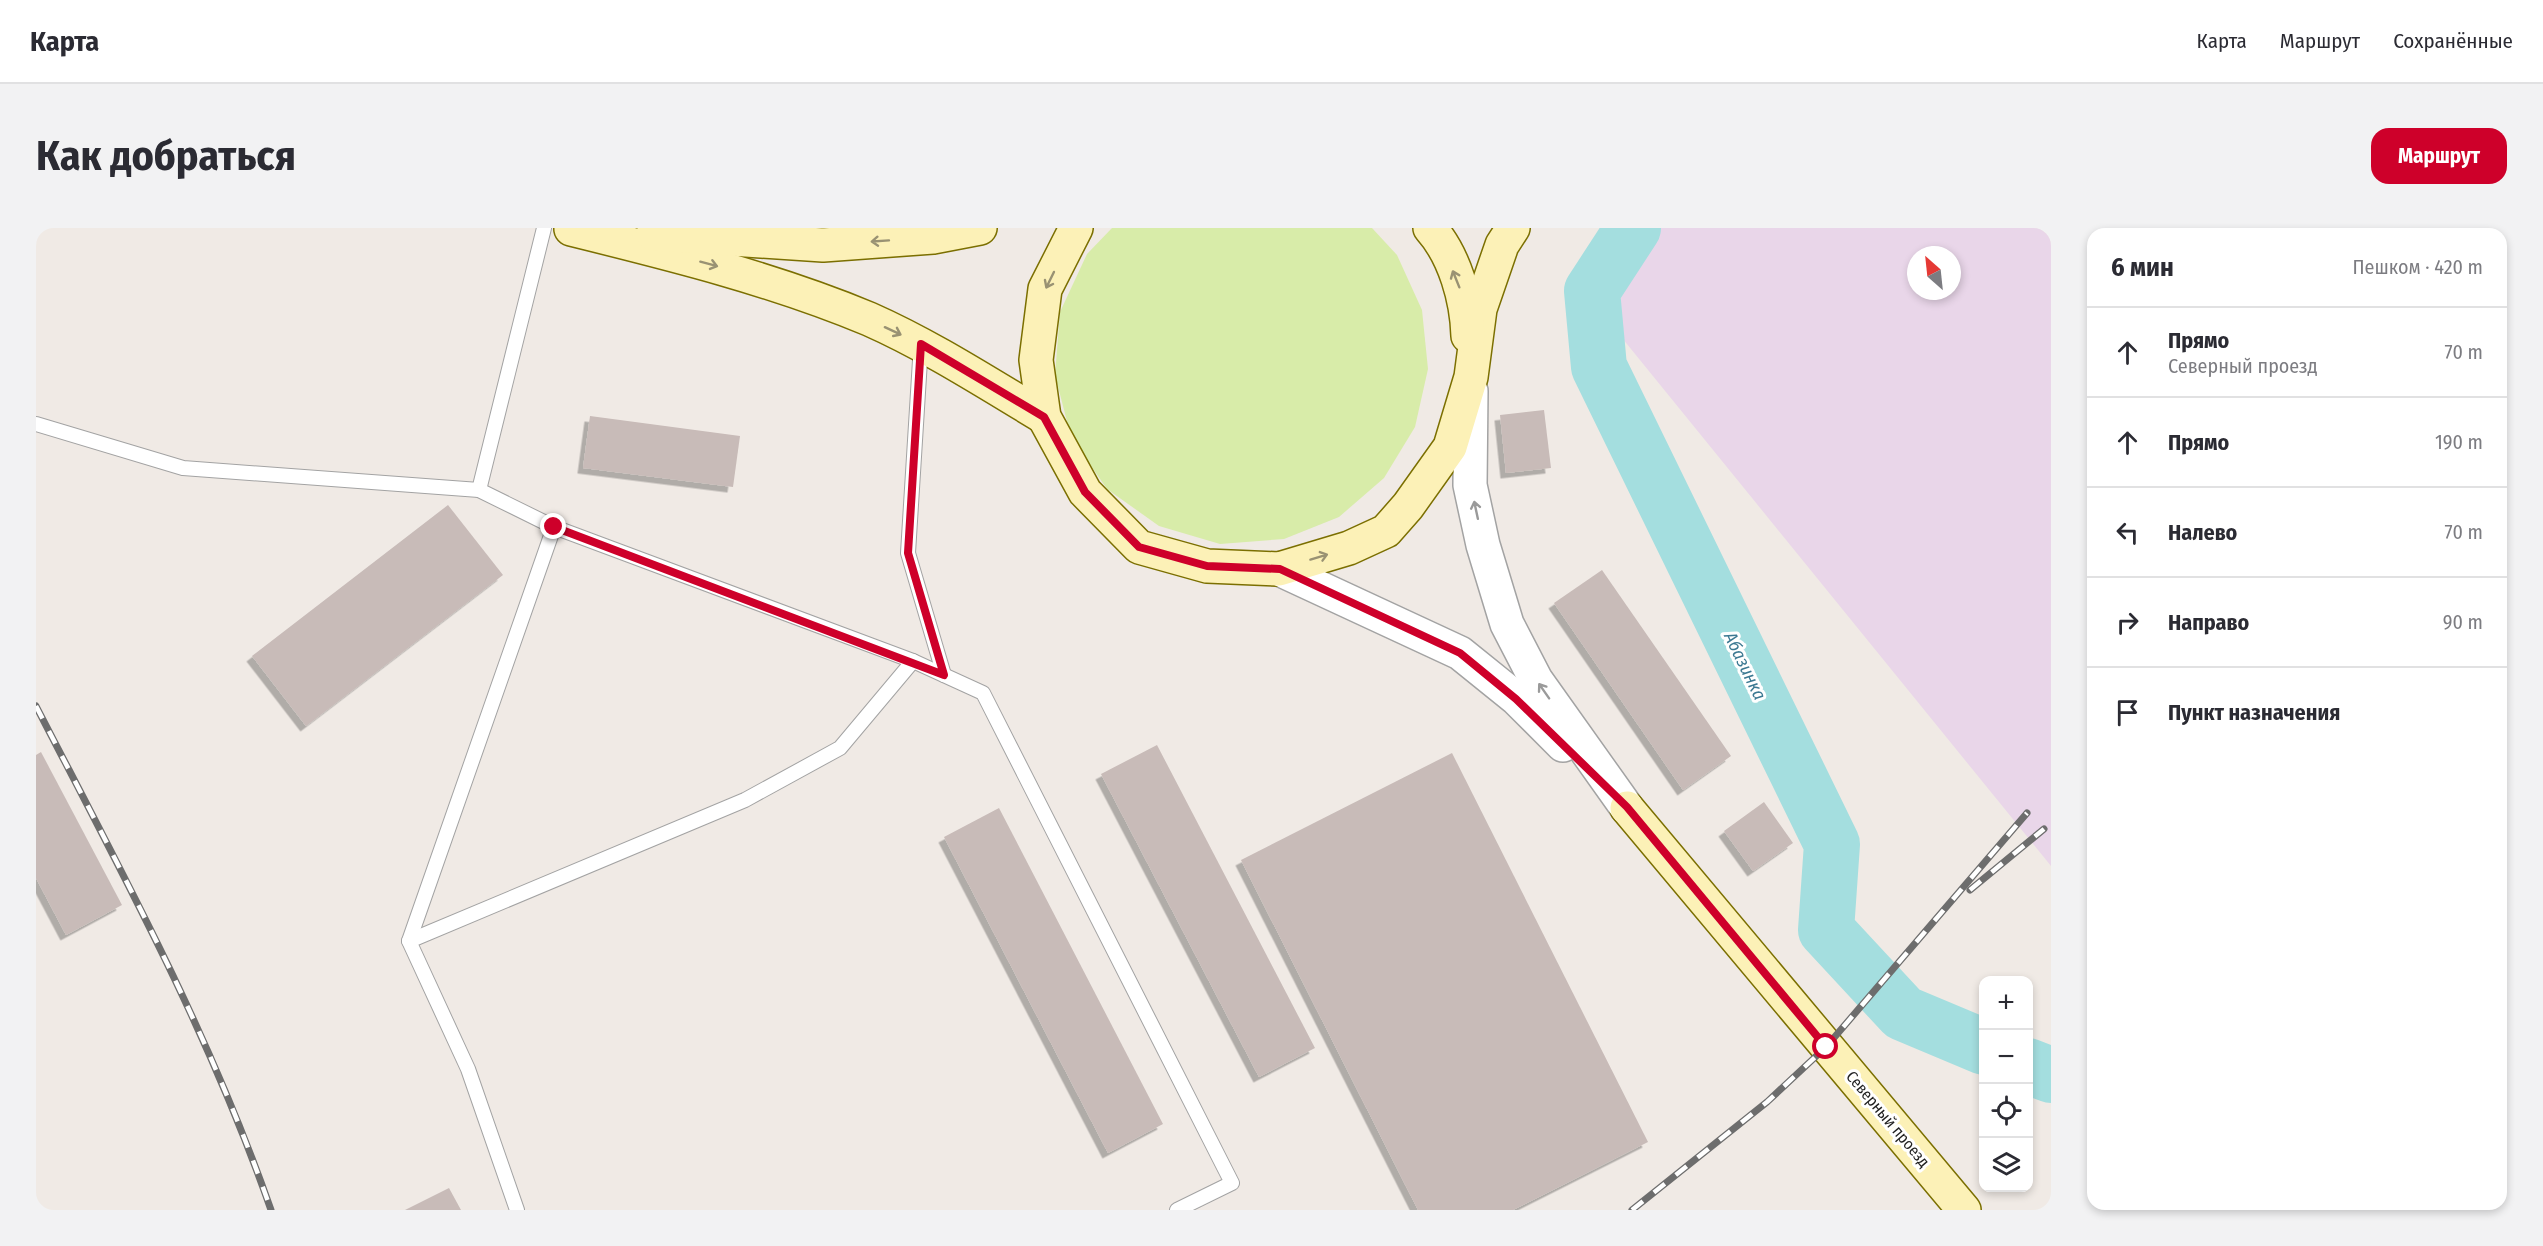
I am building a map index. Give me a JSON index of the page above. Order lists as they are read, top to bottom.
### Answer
{
  "streets": {
    "main road": ["Северный проезд"]
  },
  "water": ["Абазинка"],
  "north": "top left",
  "page": {
    "header": "Карта",
    "nav": ["Карта", "Маршрут", "Сохранённые"],
    "buttons": "Маршрут",
    "title": "Как добраться",
    "heading": ["6 мин", "Пешком · 420 m"],
    "list": [
      ["Прямо", "Северный проезд", "70 m"],
      ["Прямо", "190 m"],
      ["Налево", "70 m"],
      ["Направо", "90 m"],
      "Пункт назначения"
    ],
    "map_buttons": ["+", "−"]
  }
}
